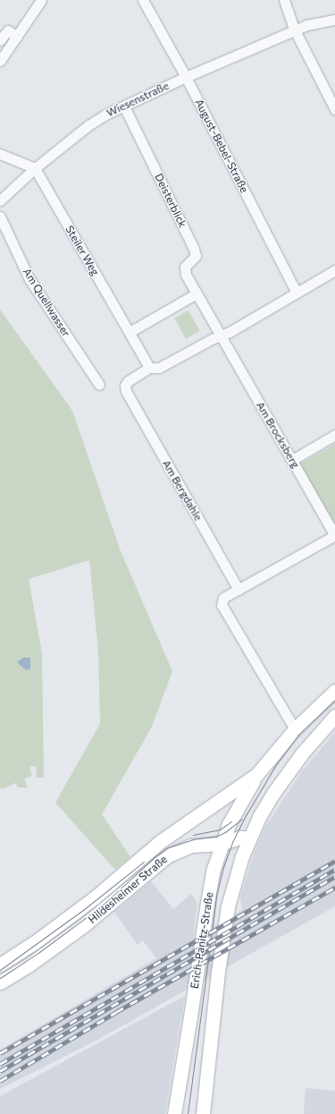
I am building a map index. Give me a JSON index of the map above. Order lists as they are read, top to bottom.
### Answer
{
  "streets": {
    "main road": ["Hildesheimer Straße", "Erich-Panitz-Straße"],
    "street": [
      "Wiesenstraße",
      "August-Bebel-Straße",
      "Deisterblick",
      "Steiler Weg",
      "Am Quellwasser",
      "Am Brocksberg",
      "Am Bergdahle"
    ]
  },
  "crossings": [
    ["Wiesenstraße", "August-Bebel-Straße"],
    ["Wiesenstraße", "Deisterblick"],
    ["Wiesenstraße", "Steiler Weg"],
    ["Deisterblick", "Am Brocksberg"],
    ["Steiler Weg", "Am Bergdahle"],
    ["Hildesheimer Straße", "Erich-Panitz-Straße"]
  ]
}
